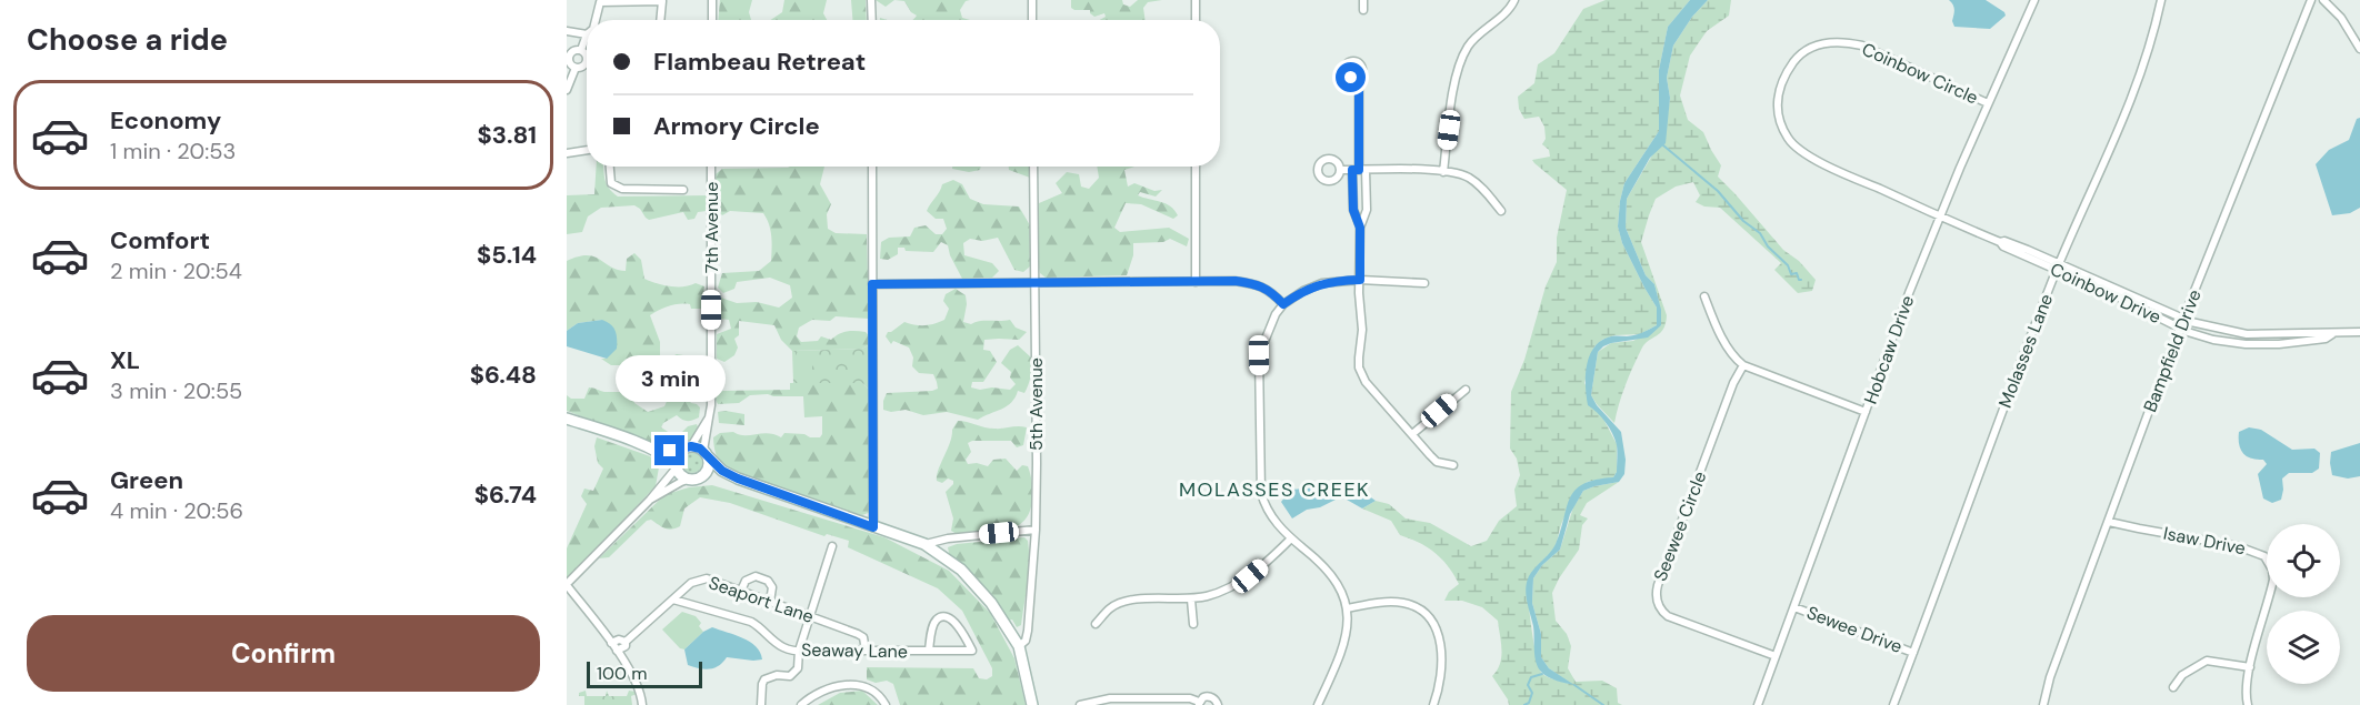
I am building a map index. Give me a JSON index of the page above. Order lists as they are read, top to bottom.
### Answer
{
  "streets": {
    "street": [
      "Coinbow Circle",
      "7th Avenue",
      "Coinbow Drive",
      "Hobcaw Drive",
      "Molasses Lane",
      "Bampfield Drive",
      "5th Avenue",
      "Seewee Circle",
      "Isaw Drive",
      "Seaport Lane",
      "Sewee Drive",
      "Seaway Lane"
    ]
  },
  "crossings": [
    ["Coinbow Circle", "Coinbow Drive"],
    ["Coinbow Circle", "Hobcaw Drive"],
    ["Coinbow Drive", "Hobcaw Drive"],
    ["Coinbow Drive", "Molasses Lane"],
    ["Coinbow Drive", "Bampfield Drive"],
    ["Hobcaw Drive", "Seewee Circle"],
    ["Hobcaw Drive", "Sewee Drive"],
    ["Molasses Lane", "Sewee Drive"],
    ["Bampfield Drive", "Isaw Drive"],
    ["Seaport Lane", "Seaway Lane"]
  ],
  "districts": ["MOLASSES CREEK"],
  "scale_bar": "100 m",
  "page": {
    "heading": "Choose a ride",
    "banner": ["Flambeau Retreat", "Armory Circle"],
    "list": [
      {
        "name": "Economy",
        "note": "1 min · 20:53",
        "value": "$3.81"
      },
      {
        "name": "Comfort",
        "note": "2 min · 20:54",
        "value": "$5.14"
      },
      {
        "name": "XL",
        "note": "3 min · 20:55",
        "value": "$6.48"
      },
      {
        "name": "Green",
        "note": "4 min · 20:56",
        "value": "$6.74"
      }
    ],
    "bubble": "3 min",
    "buttons": "Confirm",
    "scale": "100 m"
  }
}
